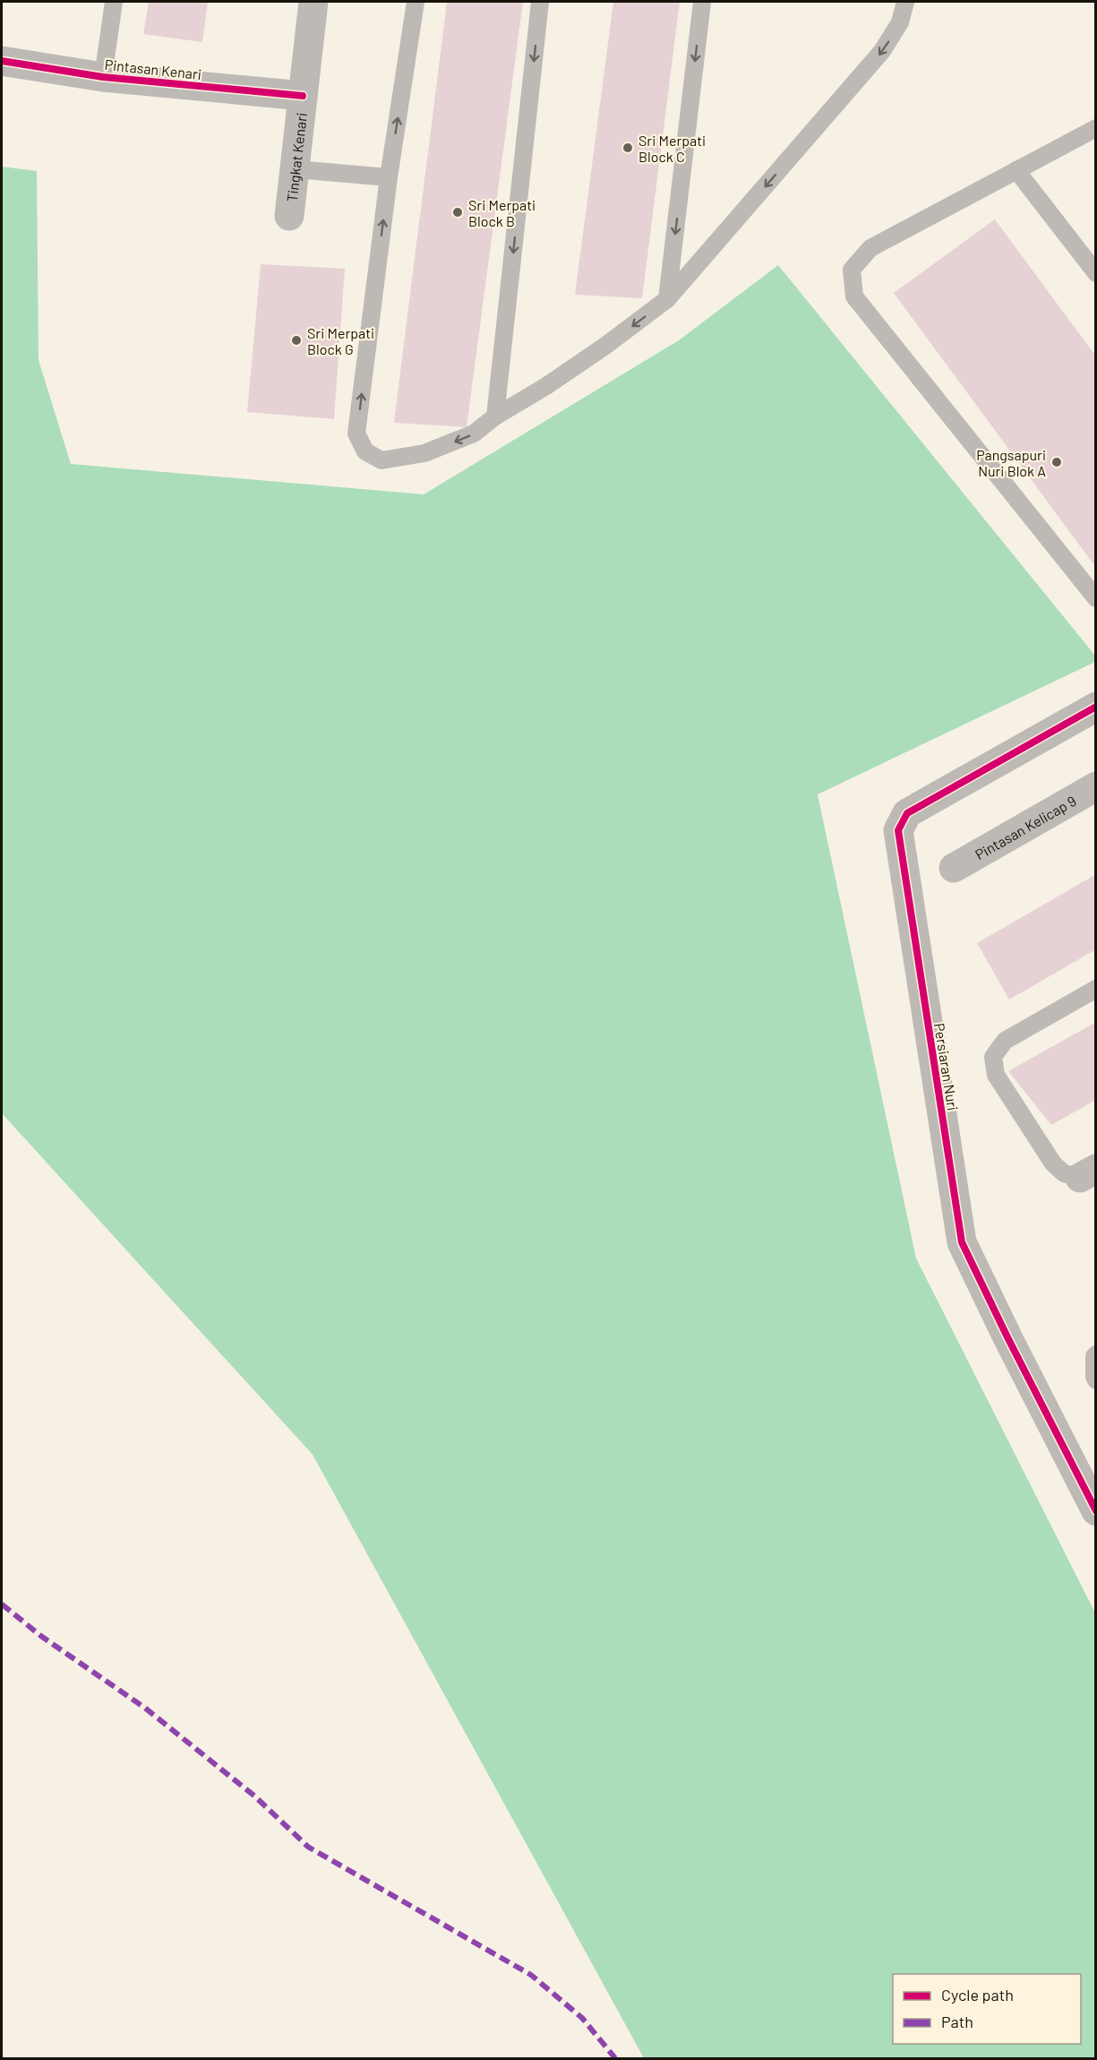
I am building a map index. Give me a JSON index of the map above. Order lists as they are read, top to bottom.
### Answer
{
  "streets": {
    "street": [
      "Pintasan Kenari",
      "Tingkat Kenari",
      "Pintasan Kelicap 9",
      "Persiaran Nuri"
    ]
  },
  "crossings": [
    ["Pintasan Kenari", "Tingkat Kenari"]
  ],
  "places": [
    "Sri Merpati Block C",
    "Sri Merpati Block B",
    "Sri Merpati Block G",
    "Pangsapuri Nuri Blok A"
  ],
  "legend": ["Cycle path", "Path"]
}
